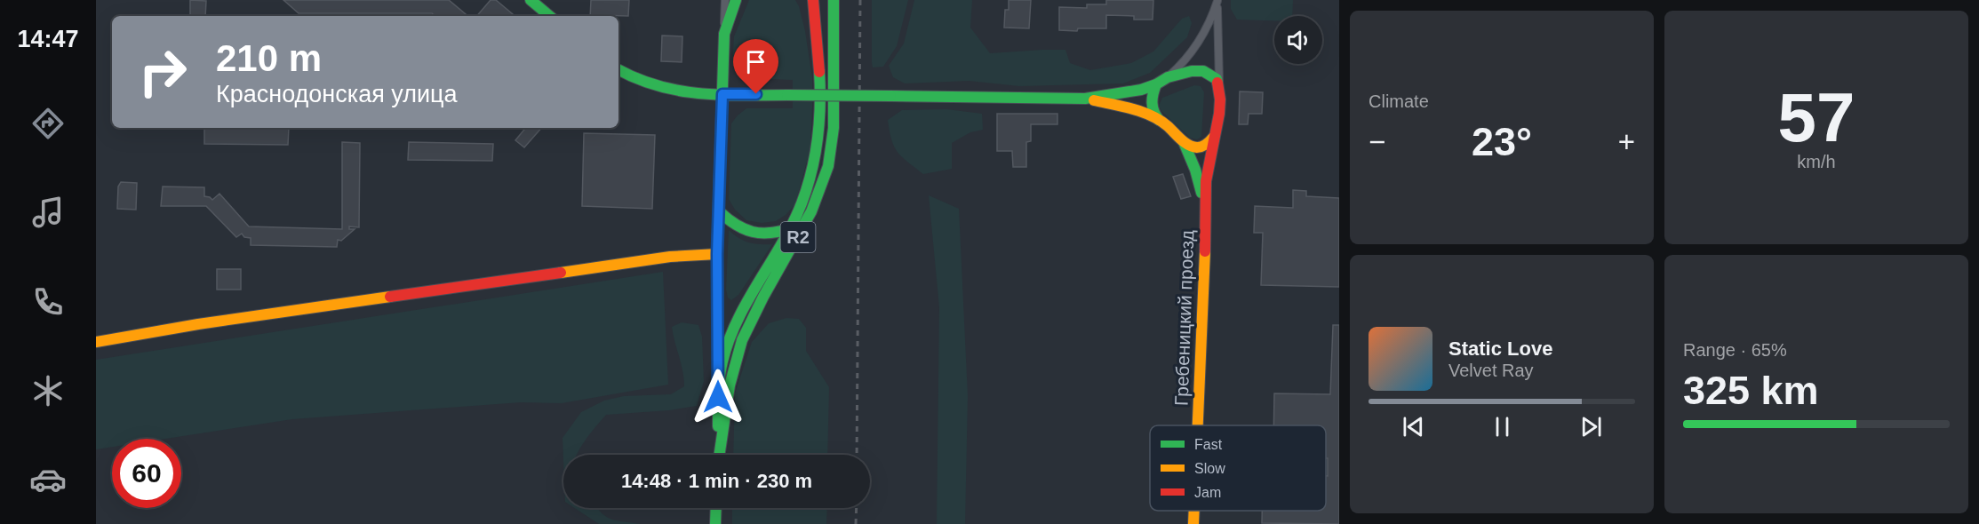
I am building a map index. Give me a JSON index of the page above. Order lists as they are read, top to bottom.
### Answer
{
  "streets": {
    "street": ["R2", "Гребеницкий проезд"]
  },
  "legend": ["Fast", "Slow", "Jam"],
  "page": {
    "tabs": "14:47",
    "tile": [
      "Climate",
      ["57", "km/h"],
      ["Range · 65%", "325 km"]
    ],
    "turn": ["210 m", "Краснодонская улица"],
    "heat": ["−", "23°", "+"],
    "song": ["Static Love", "Velvet Ray"],
    "limit": "60",
    "trip": "14:48 · 1 min · 230 m"
  }
}
